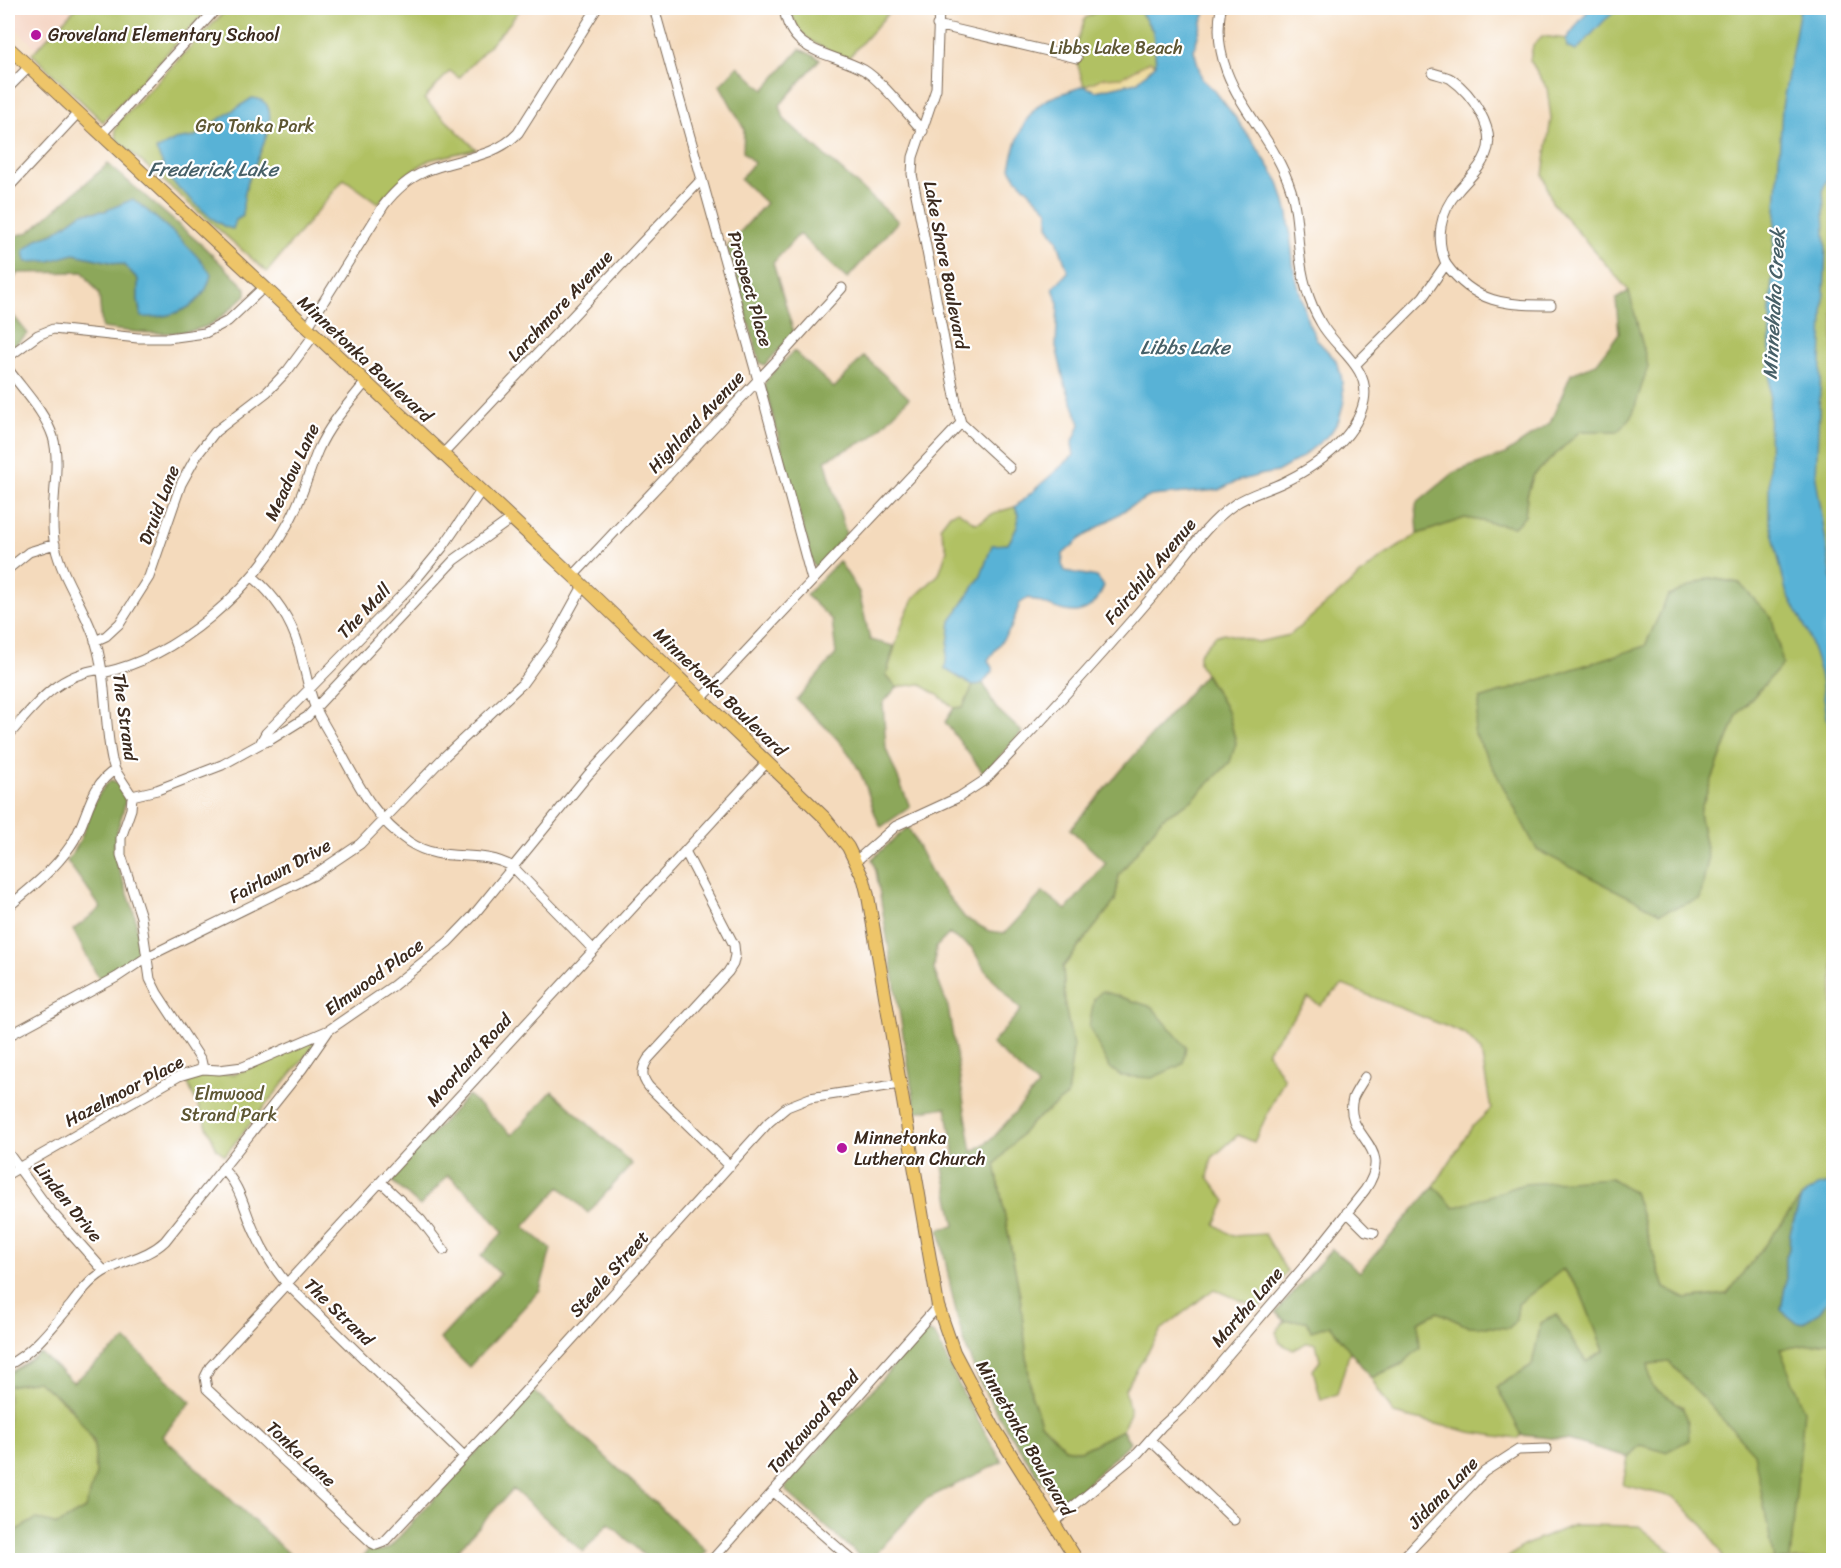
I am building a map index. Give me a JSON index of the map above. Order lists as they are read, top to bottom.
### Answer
{
  "streets": {
    "main road": ["Minnetonka Boulevard"],
    "street": [
      "Lake Shore Boulevard",
      "Prospect Place",
      "Larchmore Avenue",
      "Highland Avenue",
      "Meadow Lane",
      "Druid Lane",
      "Fairchild Avenue",
      "The Mall",
      "The Strand",
      "Fairlawn Drive",
      "Elmwood Place",
      "Moorland Road",
      "Hazelmoor Place",
      "Linden Drive",
      "Steele Street",
      "Martha Lane",
      "Tonkawood Road",
      "Tonka Lane",
      "Jidana Lane"
    ]
  },
  "crossings": [
    ["Prospect Place", "Larchmore Avenue"],
    ["Prospect Place", "Highland Avenue"],
    ["Larchmore Avenue", "Minnetonka Boulevard"],
    ["Minnetonka Boulevard", "Highland Avenue"],
    ["Minnetonka Boulevard", "Meadow Lane"],
    ["Minnetonka Boulevard", "Druid Lane"],
    ["Minnetonka Boulevard", "Fairchild Avenue"],
    ["Minnetonka Boulevard", "The Mall"],
    ["Minnetonka Boulevard", "Fairlawn Drive"],
    ["Minnetonka Boulevard", "Elmwood Place"],
    ["Minnetonka Boulevard", "Moorland Road"],
    ["Minnetonka Boulevard", "Steele Street"],
    ["Minnetonka Boulevard", "Martha Lane"],
    ["Minnetonka Boulevard", "Tonkawood Road"],
    ["Meadow Lane", "The Strand"],
    ["Druid Lane", "The Strand"],
    ["The Mall", "The Strand"],
    ["The Strand", "Elmwood Place"],
    ["The Strand", "Moorland Road"],
    ["The Strand", "Steele Street"],
    ["Elmwood Place", "Hazelmoor Place"],
    ["Elmwood Place", "Linden Drive"],
    ["Moorland Road", "Tonka Lane"],
    ["Hazelmoor Place", "Linden Drive"],
    ["Steele Street", "Tonka Lane"]
  ],
  "water": ["Frederick Lake", "Minnehaha Creek", "Libbs Lake"],
  "parks": ["Libbs Lake Beach", "Gro Tonka Park", "Elmwood Strand Park"],
  "places": ["Groveland Elementary School", "Minnetonka Lutheran Church"]
}
